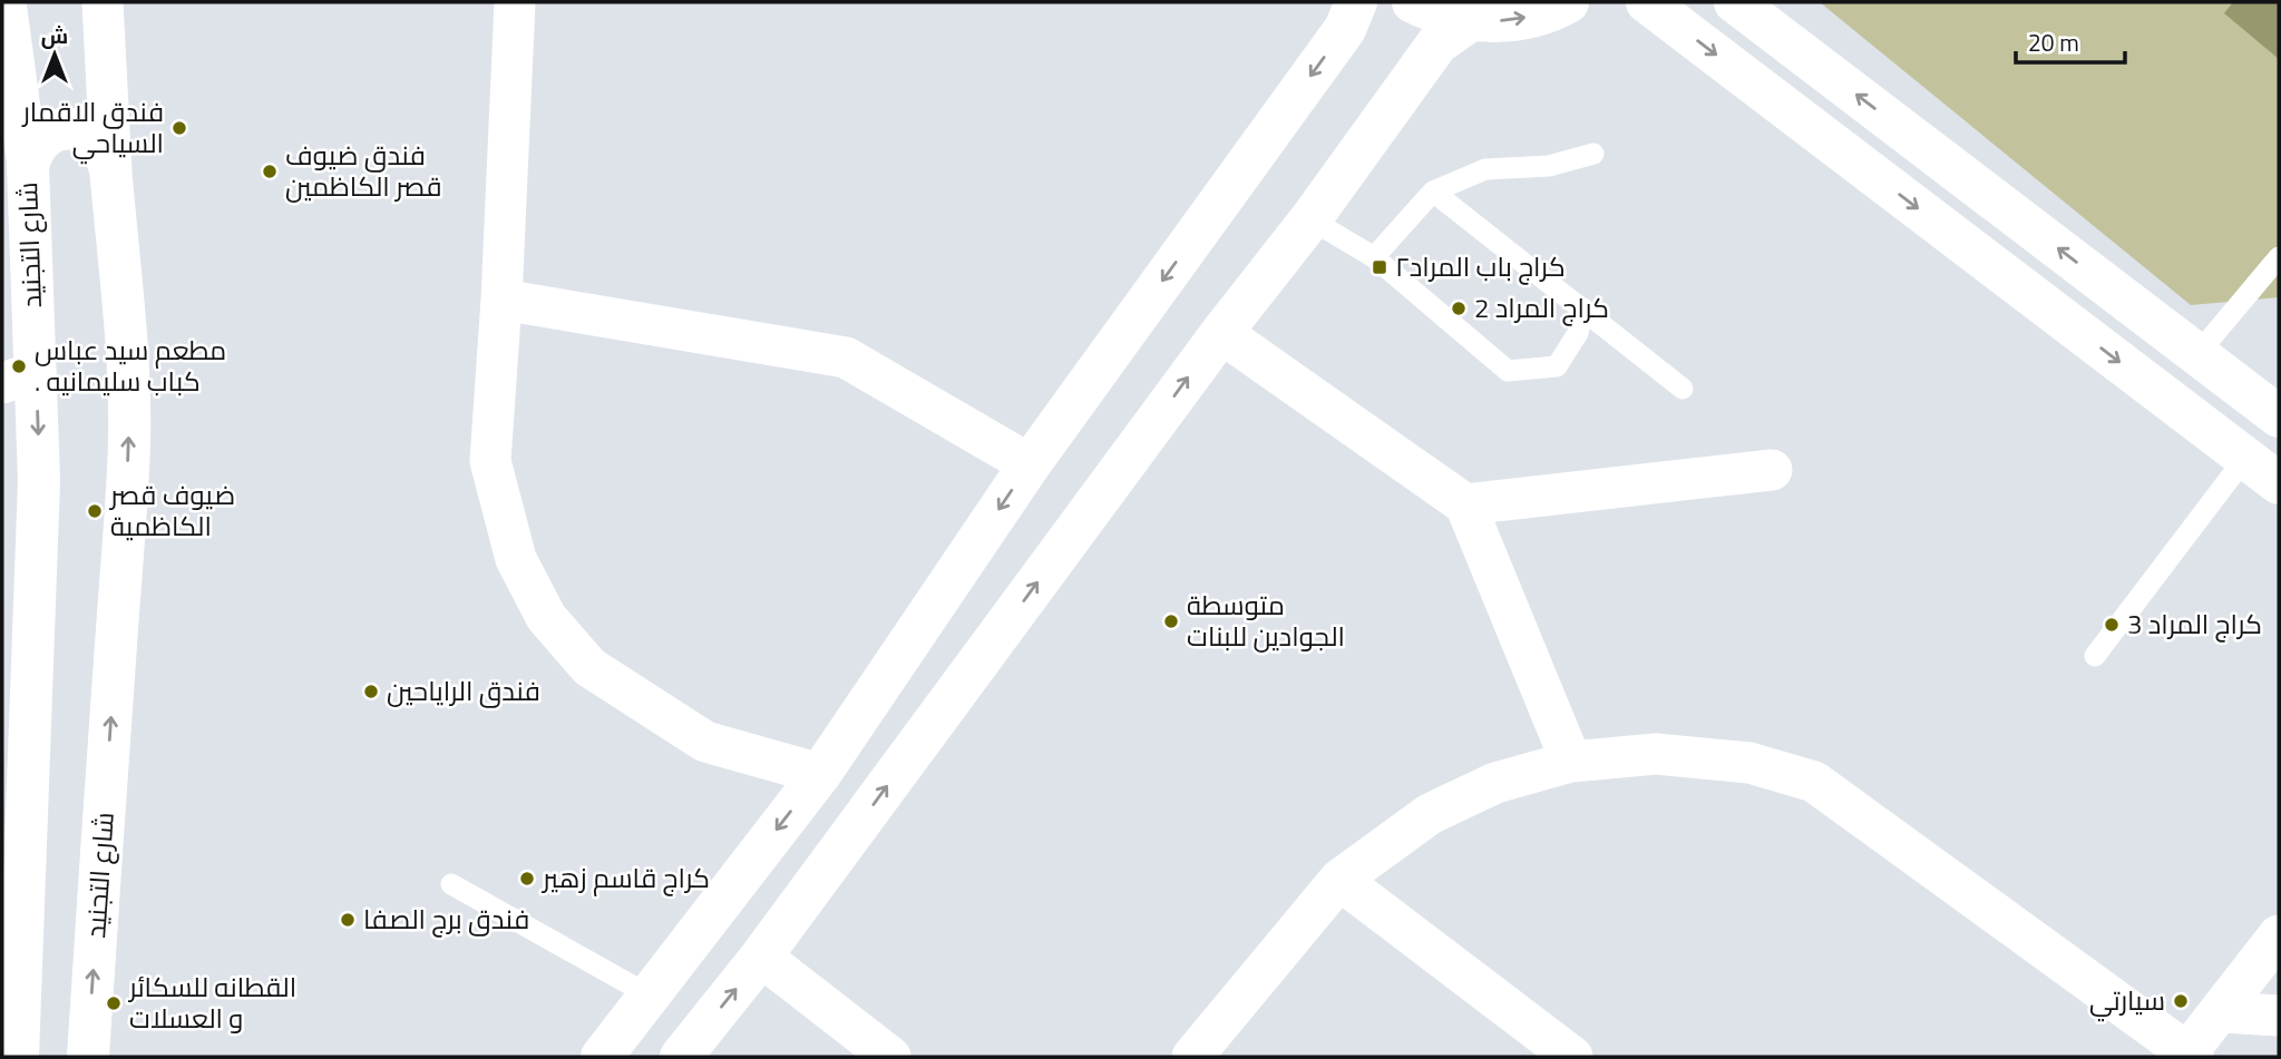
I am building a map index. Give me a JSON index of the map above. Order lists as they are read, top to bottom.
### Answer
{
  "streets": {
    "street": ["شارع التجنيد"]
  },
  "places": {
    "other": [
      "فندق الاقمار السياحي",
      "فندق ضيوف قصر الكاظمين",
      "كراج المراد 2",
      "مطعم سيد عباس . كباب سليمانيه",
      "ضيوف قصر الكاظمية",
      "متوسطة الجوادين للبنات",
      "كراج المراد 3",
      "فندق الراياحين",
      "كراج قاسم زهير",
      "فندق برج الصفا",
      "سيارتي",
      "القطانه للسكائر و العسلات"
    ],
    "transit": ["كراج باب المراد٢"]
  },
  "scale_bar": "20 m",
  "north": "top"
}
